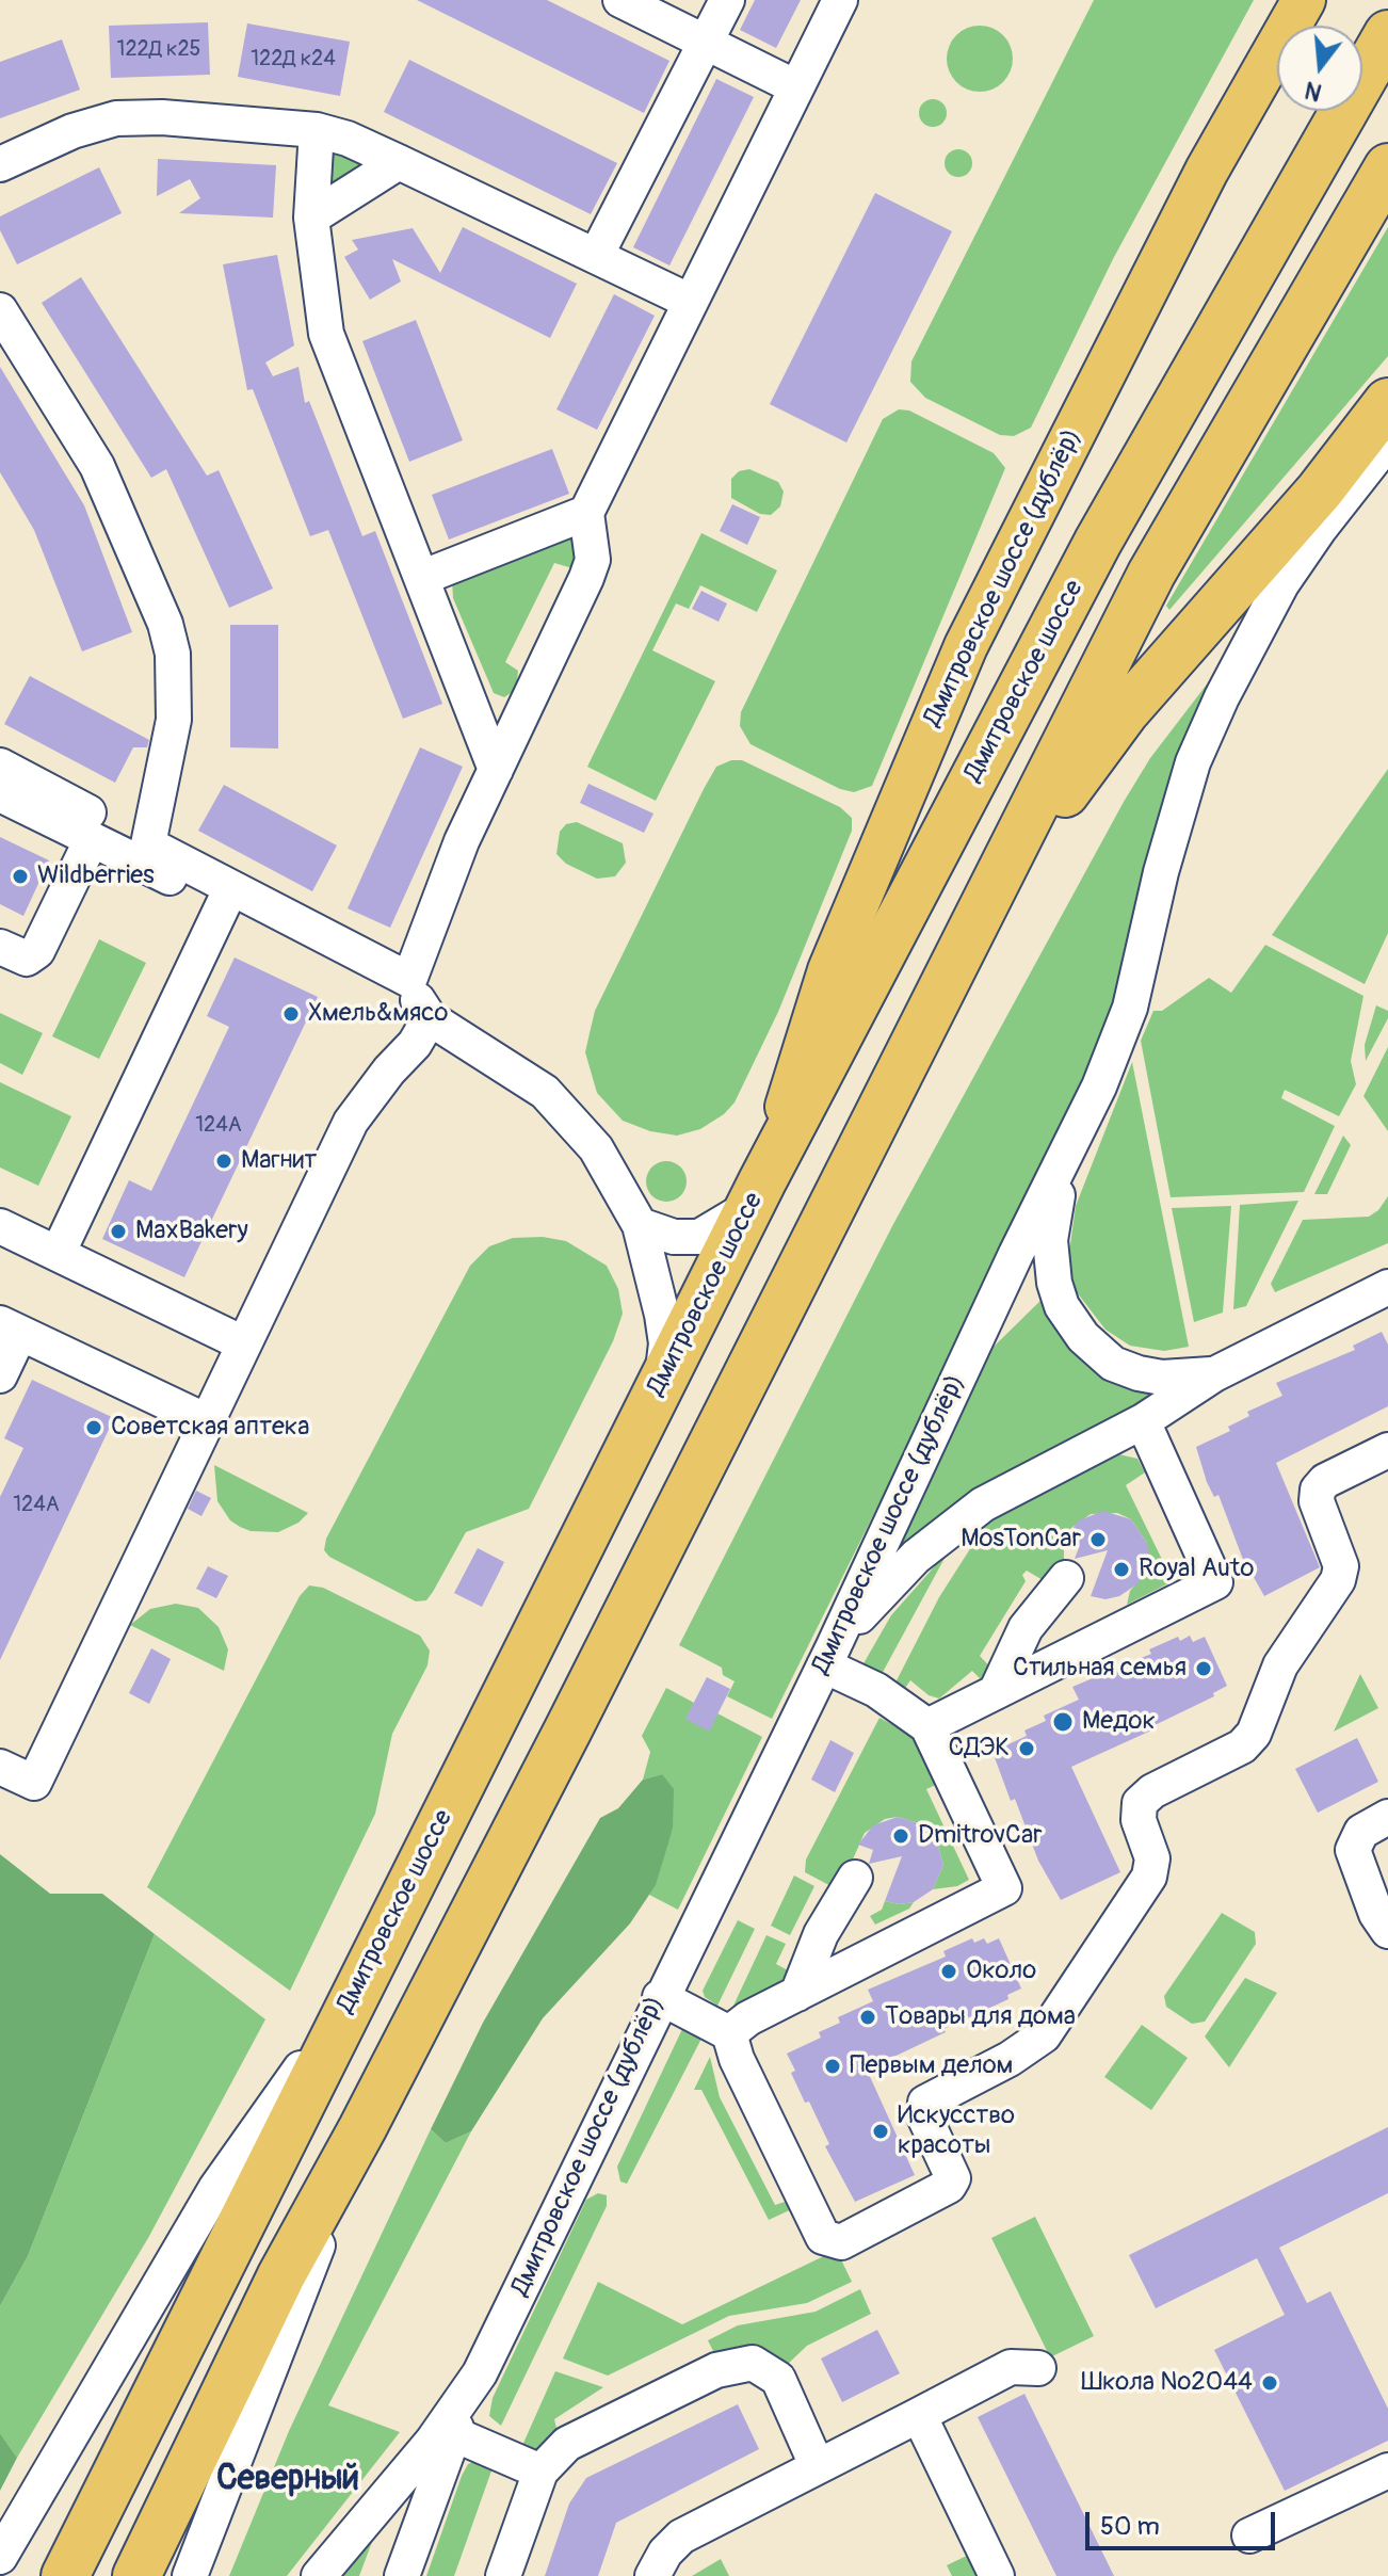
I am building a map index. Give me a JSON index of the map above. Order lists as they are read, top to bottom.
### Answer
{
  "streets": {
    "highway": ["Дмитровское шоссе"],
    "main road": ["Дмитровское шоссе (дублёр)"]
  },
  "crossings": [
    ["Дмитровское шоссе (дублёр)", "Дмитровское шоссе"]
  ],
  "districts": ["Северный"],
  "places": [
    "Wildberries",
    "Хмель&мясо",
    "Магнит",
    "MaxBakery",
    "Советская аптека",
    "MosTonCar",
    "Royal Auto",
    "Стильная семья",
    "Медок",
    "СДЭК",
    "DmitrovCar",
    "Около",
    "Товары для дома",
    "Первым делом",
    "Искусство красоты",
    "Школа №2044"
  ],
  "house_numbers": [
    "122Д к25",
    "122Д к24",
    "124А",
    "124А"
  ],
  "scale_bar": "50 m",
  "north": "bottom"
}
